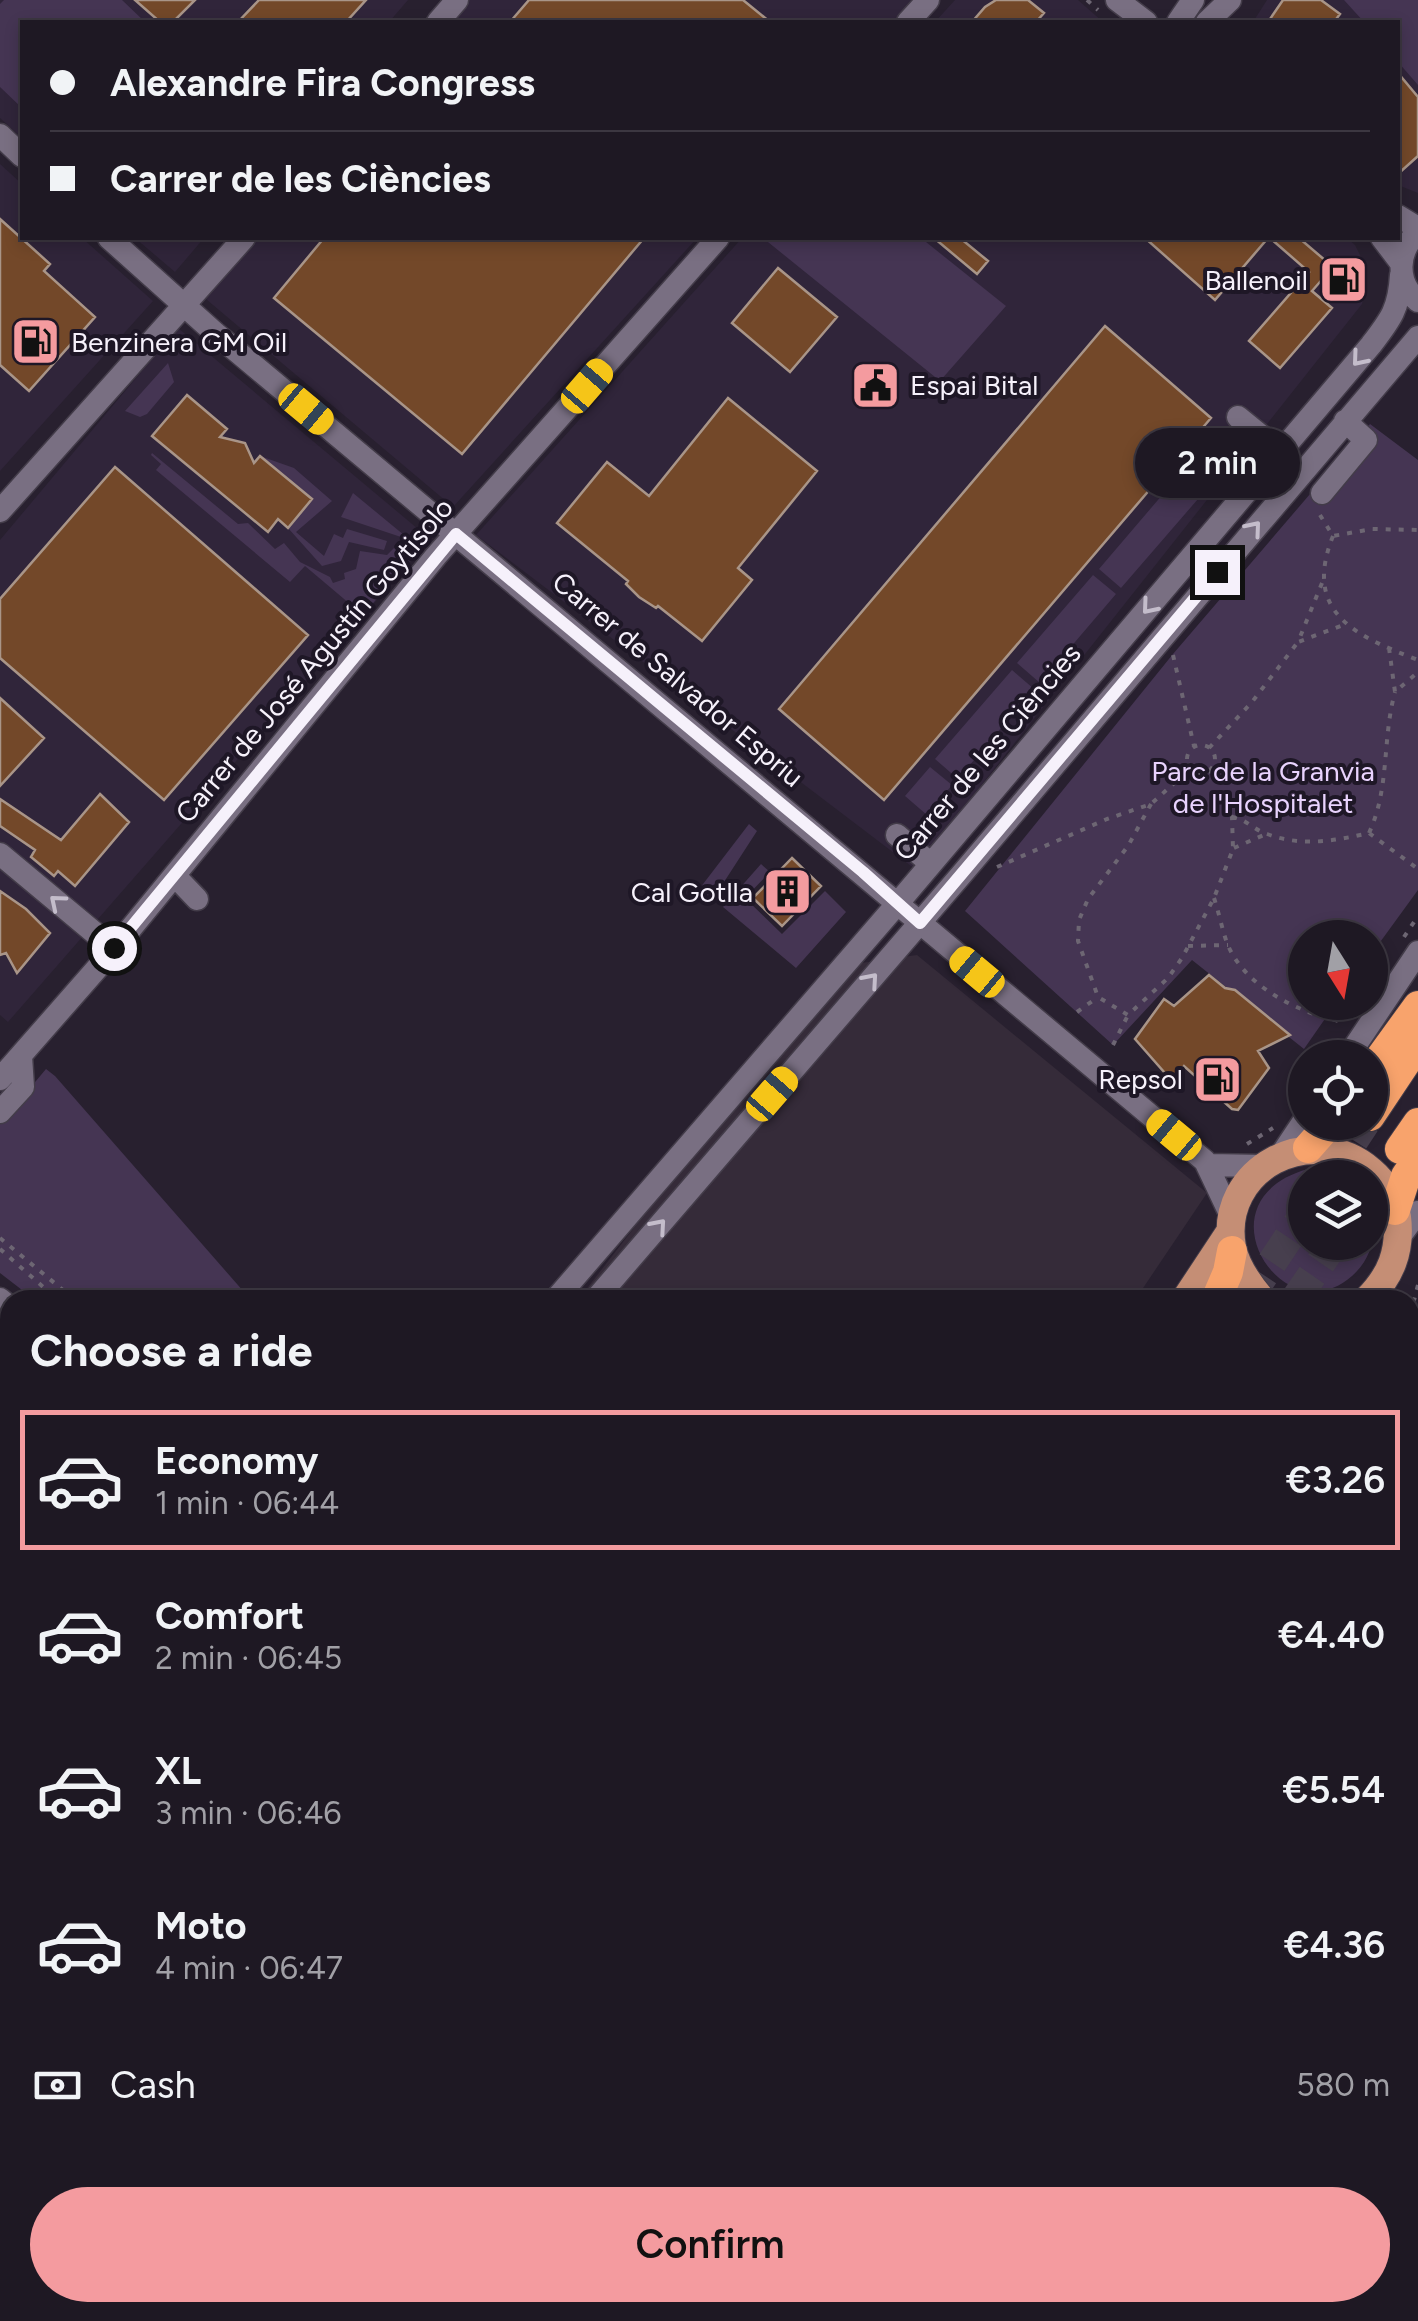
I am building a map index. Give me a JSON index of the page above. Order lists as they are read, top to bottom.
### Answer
{
  "streets": {
    "street": ["Carrer de José Agustín Goytisolo", "Carrer de Salvador Espriu", "Carrer de les Ciències"]
  },
  "crossings": [
    ["Carrer de José Agustín Goytisolo", "Carrer de Salvador Espriu"],
    ["Carrer de Salvador Espriu", "Carrer de les Ciències"]
  ],
  "parks": ["Parc de la Granvia de l'Hospitalet"],
  "places": {
    "fuel station": ["Ballenoil", "Benzinera GM Oil", "Repsol"],
    "public building": ["Espai Bital"],
    "building": ["Cal Gotlla"]
  },
  "north": "bottom",
  "page": {
    "banner": ["Alexandre Fira Congress", "Carrer de les Ciències"],
    "bubble": "2 min",
    "heading": "Choose a ride",
    "list": [
      {
        "name": "Economy",
        "note": "1 min · 06:44",
        "value": "€3.26"
      },
      {
        "name": "Comfort",
        "note": "2 min · 06:45",
        "value": "€4.40"
      },
      {
        "name": "XL",
        "note": "3 min · 06:46",
        "value": "€5.54"
      },
      {
        "name": "Moto",
        "note": "4 min · 06:47",
        "value": "€4.36"
      }
    ],
    "pay": ["Cash", "580 m"],
    "buttons": "Confirm"
  }
}
